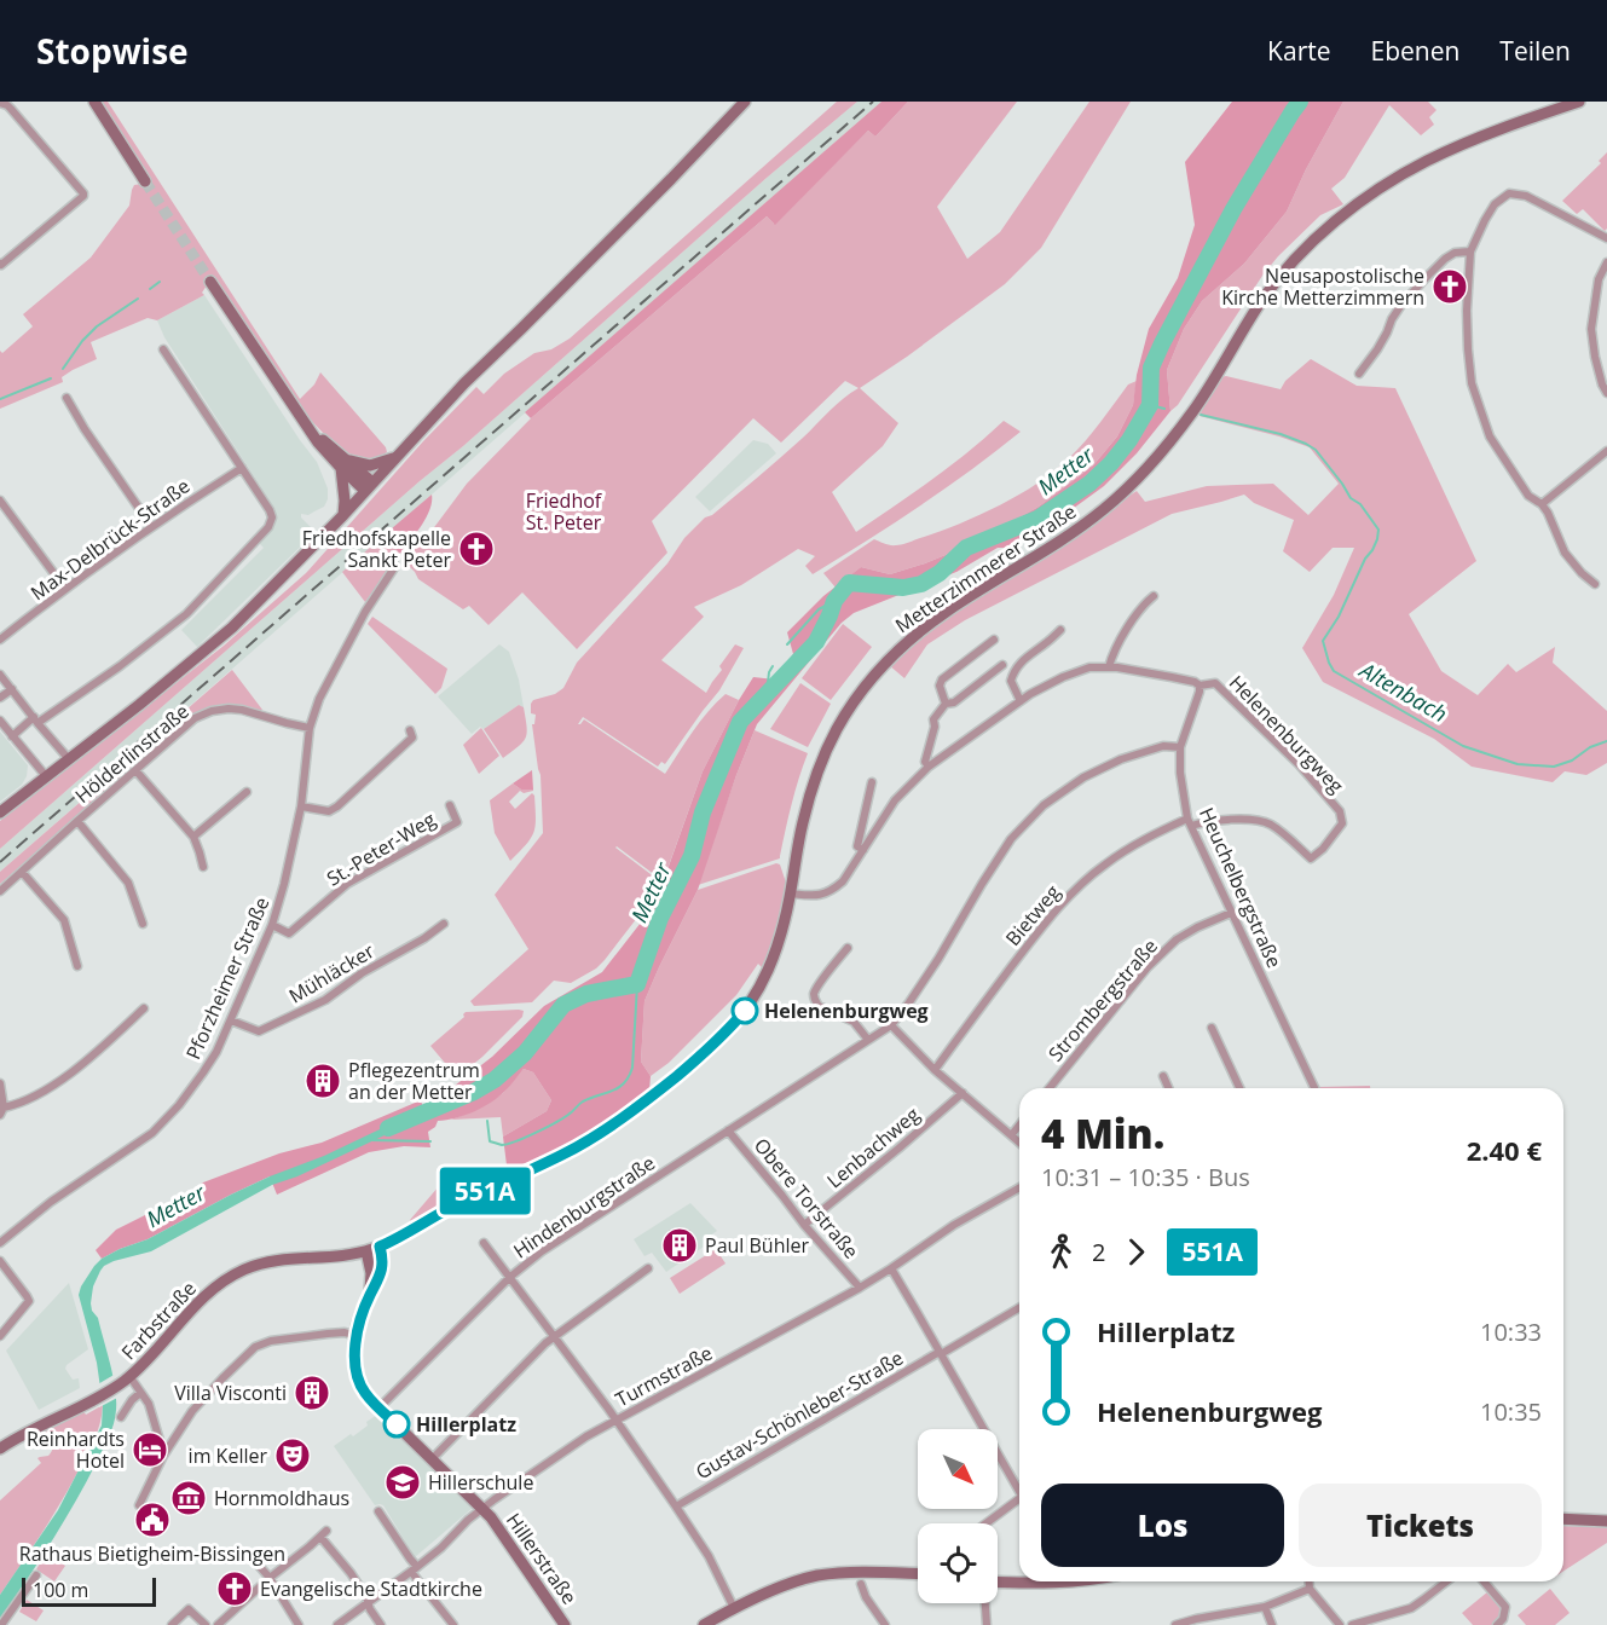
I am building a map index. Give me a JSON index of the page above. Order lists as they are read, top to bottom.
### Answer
{
  "streets": {
    "main road": ["Metterzimmerer Straße", "Farbstraße", "Hillerstraße"],
    "street": [
      "Max-Delbrück-Straße",
      "Helenenburgweg",
      "Hölderlinstraße",
      "St.-Peter-Weg",
      "Heuchelbergstraße",
      "Bietweg",
      "Mühläcker",
      "Pforzheimer Straße",
      "Strombergstraße",
      "Lenbachweg",
      "Obere Torstraße",
      "Hindenburgstraße",
      "Turmstraße",
      "Gustav-Schönleber-Straße"
    ]
  },
  "crossings": [
    ["Metterzimmerer Straße", "Helenenburgweg"],
    ["Metterzimmerer Straße", "Farbstraße"],
    ["Helenenburgweg", "Heuchelbergstraße"],
    ["Helenenburgweg", "Bietweg"],
    ["Hölderlinstraße", "Pforzheimer Straße"],
    ["St.-Peter-Weg", "Pforzheimer Straße"],
    ["Heuchelbergstraße", "Bietweg"],
    ["Heuchelbergstraße", "Strombergstraße"],
    ["Heuchelbergstraße", "Hindenburgstraße"],
    ["Mühläcker", "Pforzheimer Straße"],
    ["Lenbachweg", "Obere Torstraße"],
    ["Obere Torstraße", "Hindenburgstraße"],
    ["Obere Torstraße", "Turmstraße"],
    ["Hindenburgstraße", "Hillerstraße"],
    ["Turmstraße", "Hillerstraße"]
  ],
  "water": ["Metter", "Altenbach"],
  "parks": ["Friedhof St. Peter"],
  "places": {
    "church": ["Neusapostolische Kirche Metterzimmern", "Friedhofskapelle Sankt Peter", "Evangelische Stadtkirche"],
    "other": ["Helenenburgweg", "Hillerplatz"],
    "building": ["Pflegezentrum an der Metter", "Paul Bühler", "Villa Visconti"],
    "hotel": ["Reinhardts Hotel"],
    "theatre": ["im Keller"],
    "school or university": ["Hillerschule"],
    "museum": ["Hornmoldhaus"],
    "public building": ["Rathaus Bietigheim-Bissingen"]
  },
  "lines": ["bus line 551A"],
  "scale_bar": "100 m",
  "north": "bottom right",
  "page": {
    "header": "Stopwise",
    "nav": ["Karte", "Ebenen", "Teilen"],
    "on_map": "551A",
    "heading": ["4 Min.", "10:31 – 10:35 · Bus", "2.40 €"],
    "legs": ["2", "551A"],
    "list": [
      {
        "name": "Hillerplatz",
        "value": "10:33"
      },
      {
        "name": "Helenenburgweg",
        "value": "10:35"
      }
    ],
    "buttons": ["Los", "Tickets"],
    "scale": "100 m"
  }
}
